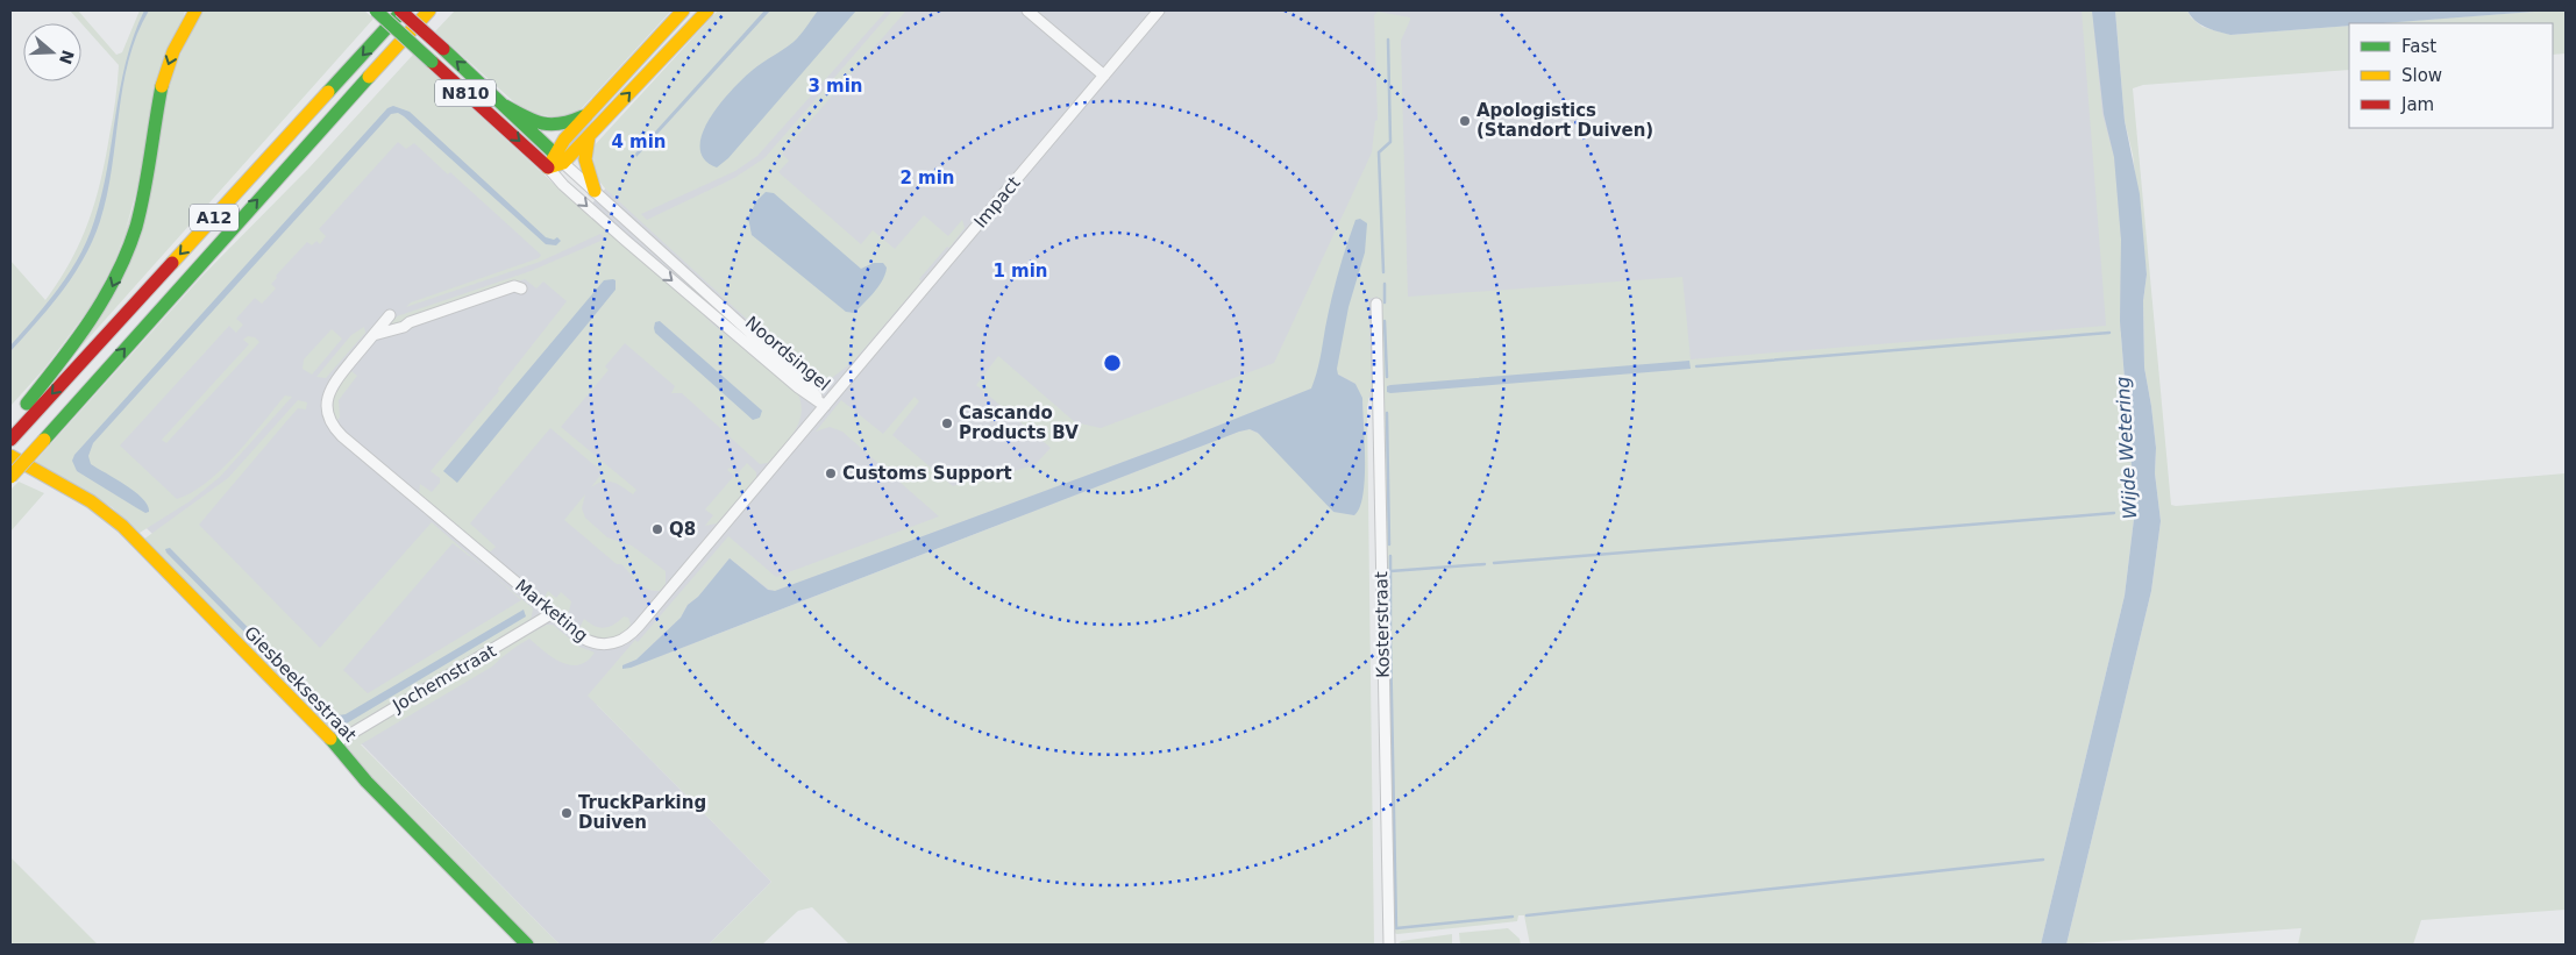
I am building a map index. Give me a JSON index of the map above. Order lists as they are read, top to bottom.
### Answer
{
  "streets": {
    "main road": [
      "N810",
      "A12",
      "Noordsingel",
      "Giesbeeksestraat"
    ],
    "street": [
      "Impact",
      "Marketing",
      "Kosterstraat",
      "Jochemstraat"
    ]
  },
  "crossings": [
    ["Impact", "Noordsingel"],
    ["Impact", "Marketing"],
    ["A12", "Noordsingel"],
    ["Noordsingel", "Marketing"],
    ["Marketing", "Jochemstraat"],
    ["Jochemstraat", "Giesbeeksestraat"]
  ],
  "water": ["Wijde Wetering"],
  "places": [
    "Apologistics (Standort Duiven)",
    "Cascando Products BV",
    "Customs Support",
    "Q8",
    "TruckParking Duiven"
  ],
  "legend": ["Fast", "Slow", "Jam"],
  "north": "right",
  "rings": [
    "3 min",
    "4 min",
    "2 min",
    "1 min"
  ]
}
